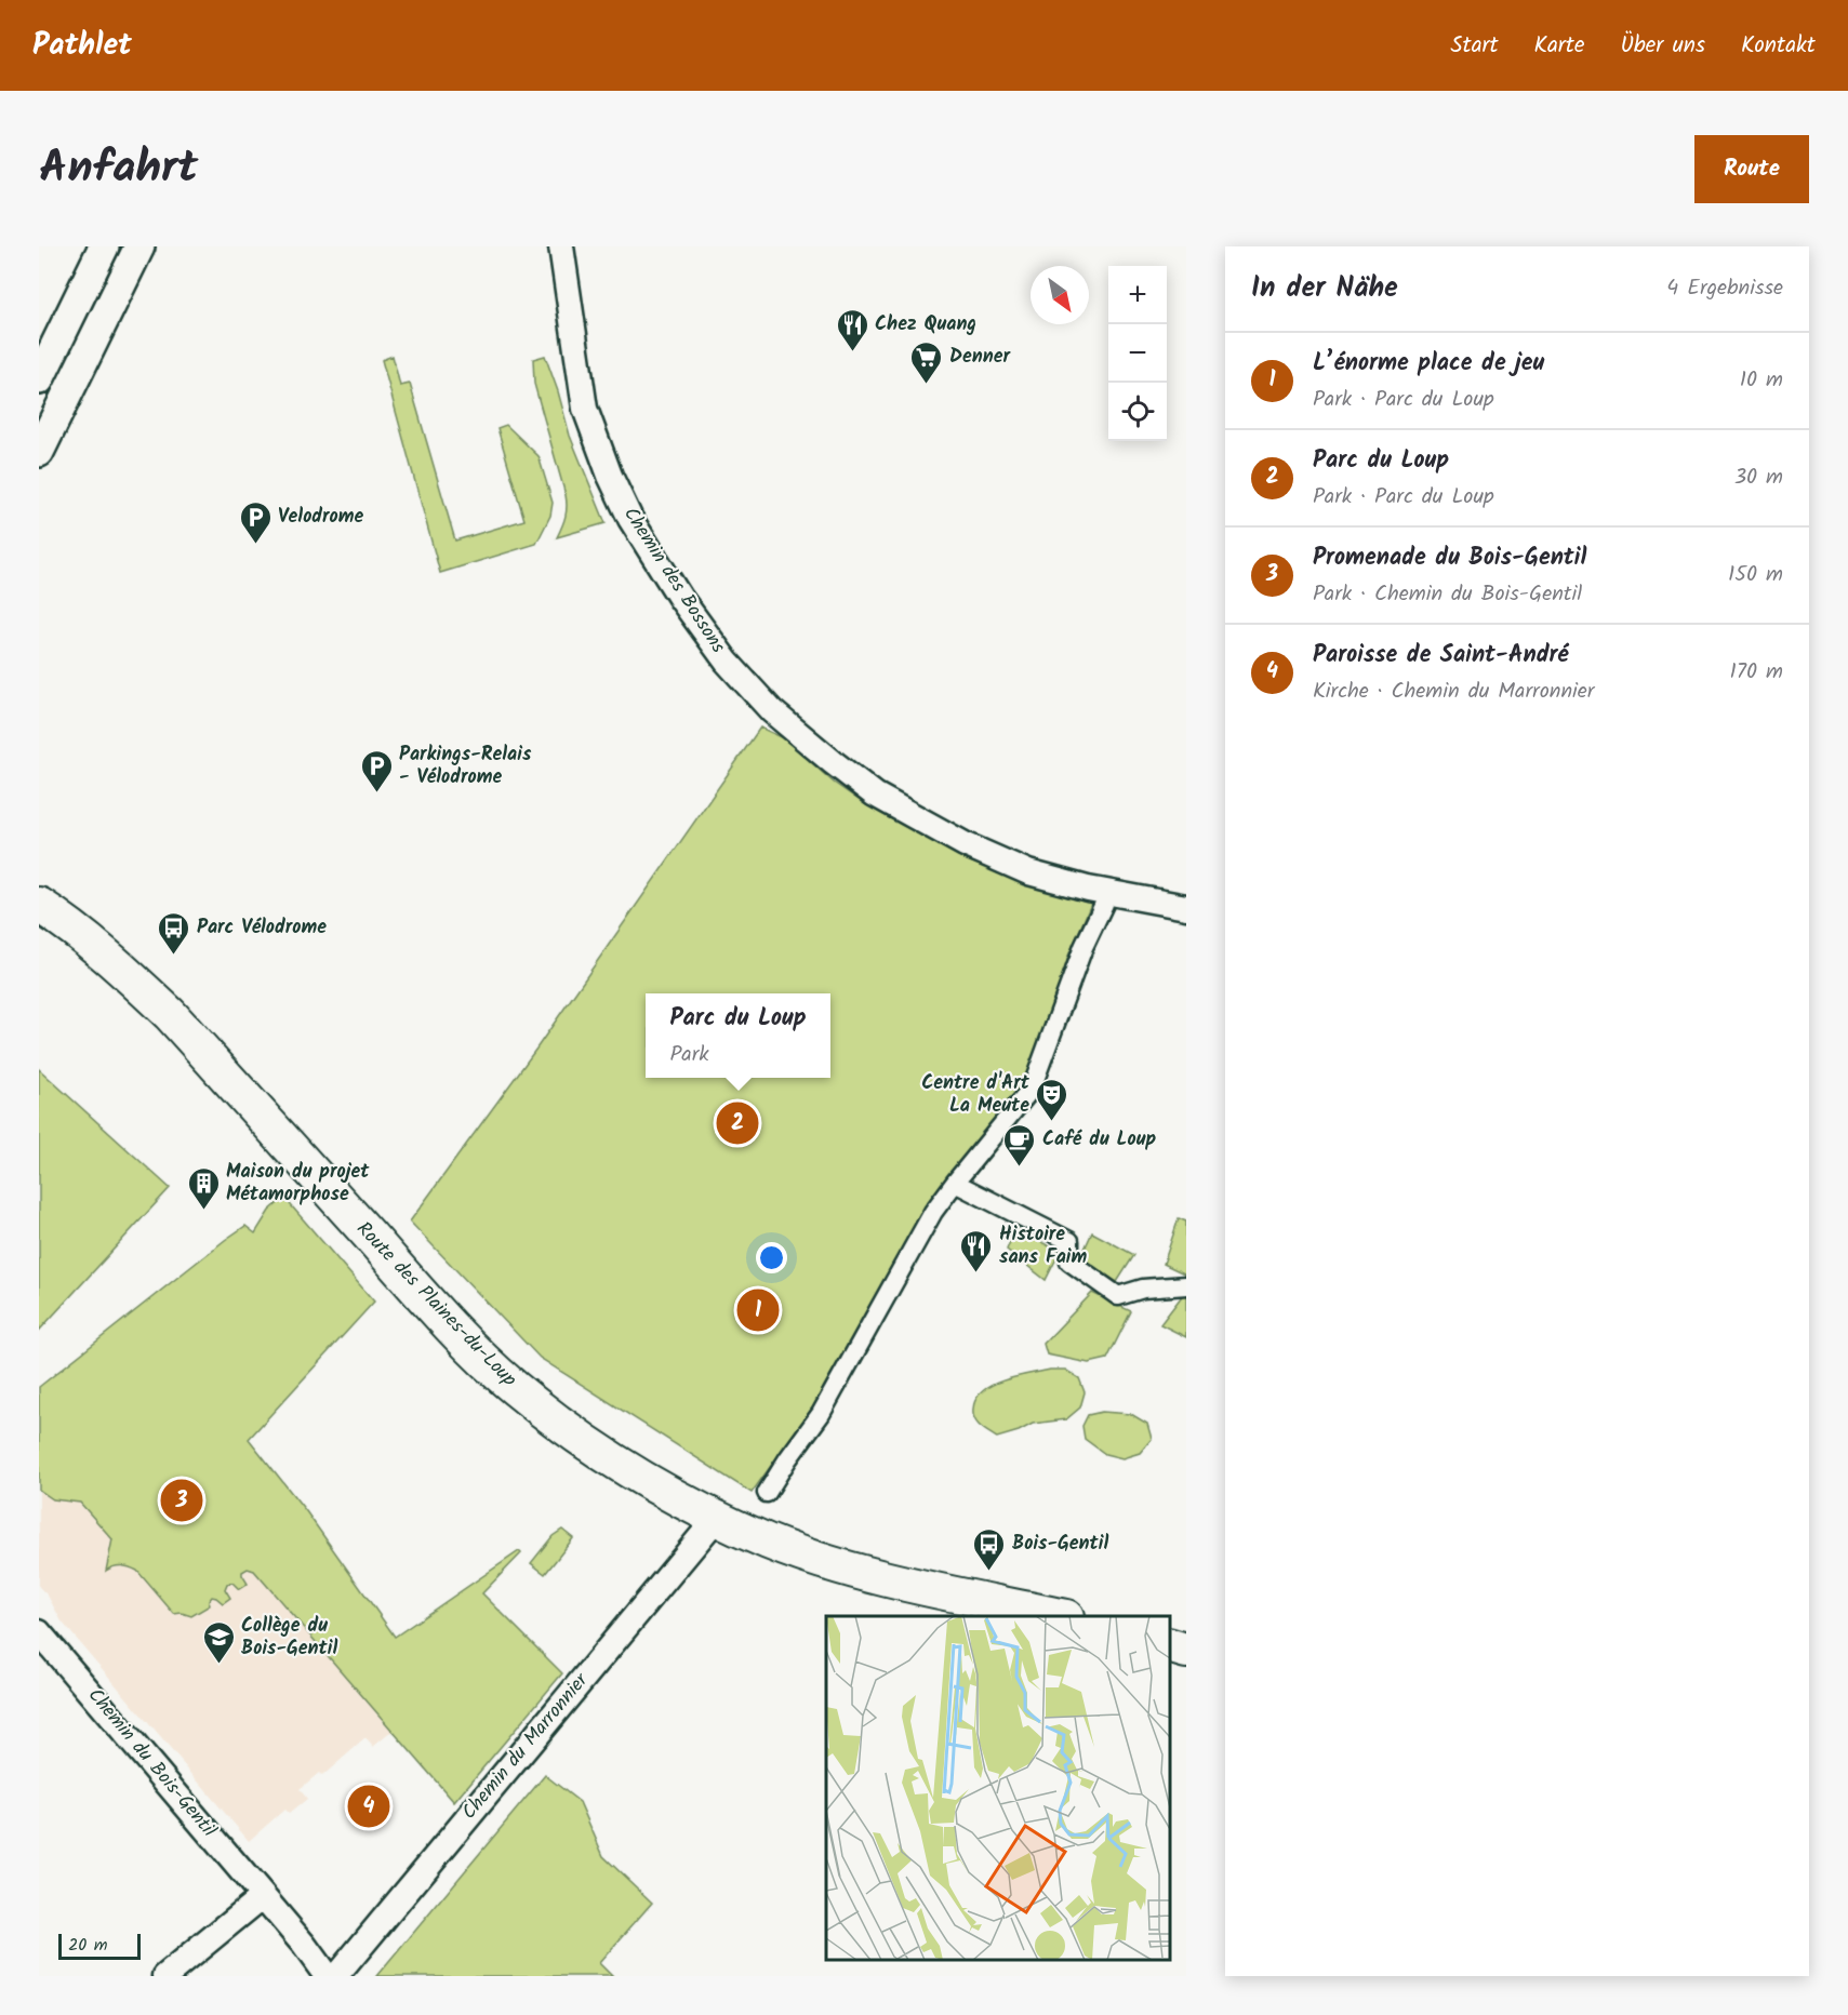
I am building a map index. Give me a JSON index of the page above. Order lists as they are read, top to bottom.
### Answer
{
  "streets": {
    "main road": ["Route des Plaines-du-Loup"],
    "street": ["Chemin des Bossons", "Chemin du Marronnier", "Chemin du Bois-Gentil"]
  },
  "crossings": [
    ["Route des Plaines-du-Loup", "Chemin du Marronnier"]
  ],
  "places": {
    "restaurant": ["Chez Quang", "Histoire sans Faim"],
    "supermarket": ["Denner"],
    "parking": ["Velodrome", "Parkings-Relais - Vélodrome"],
    "bus stop": ["Parc Vélodrome", "Bois-Gentil"],
    "theatre": ["Centre d'Art La Meute"],
    "cafe": ["Café du Loup"],
    "building": ["Maison du projet Métamorphose"],
    "school or university": ["Collège du Bois-Gentil"]
  },
  "scale_bar": "20 m",
  "north": "bottom right",
  "page": {
    "header": "Pathlet",
    "nav": [
      "Start",
      "Karte",
      "Über uns",
      "Kontakt"
    ],
    "title": "Anfahrt",
    "buttons": "Route",
    "heading": ["In der Nähe", "4 Ergebnisse"],
    "map_buttons": ["+", "−"],
    "list": [
      {
        "mark": "1",
        "name": "L’énorme place de jeu",
        "note": "Park · Parc du Loup",
        "value": "10 m"
      },
      {
        "mark": "2",
        "name": "Parc du Loup",
        "note": "Park · Parc du Loup",
        "value": "30 m"
      },
      {
        "mark": "3",
        "name": "Promenade du Bois-Gentil",
        "note": "Park · Chemin du Bois-Gentil",
        "value": "150 m"
      },
      {
        "mark": "4",
        "name": "Paroisse de Saint-André",
        "note": "Kirche · Chemin du Marronnier",
        "value": "170 m"
      }
    ],
    "popup": ["Parc du Loup", "Park"],
    "pins": [
      "2",
      "1",
      "3",
      "4"
    ],
    "scale": "20 m"
  }
}
